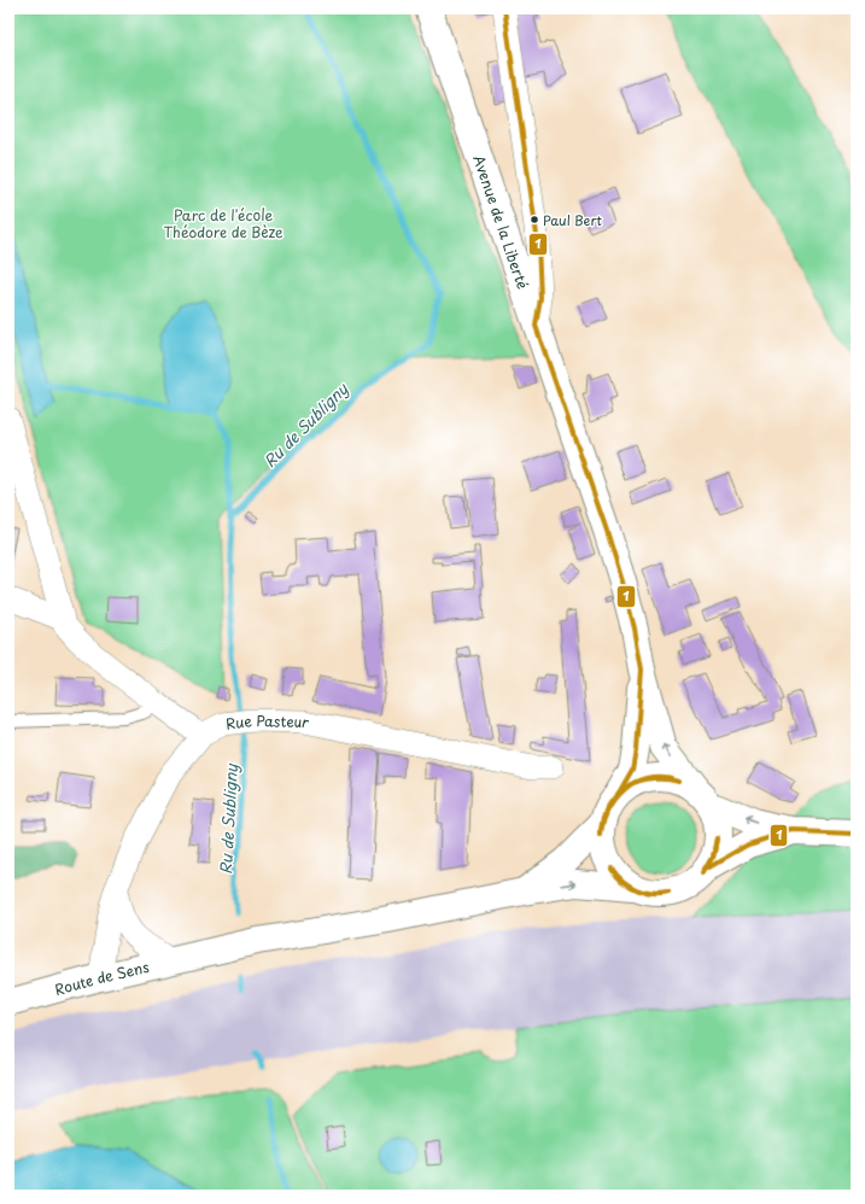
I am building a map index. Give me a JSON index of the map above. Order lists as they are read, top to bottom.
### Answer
{
  "streets": {
    "main road": ["Avenue de la Liberté", "Route de Sens"],
    "street": ["Rue Pasteur"]
  },
  "water": ["Ru de Subligny"],
  "parks": ["Parc de l'école Théodore de Bèze"],
  "places": ["Paul Bert"],
  "lines": ["transit line 1"]
}
